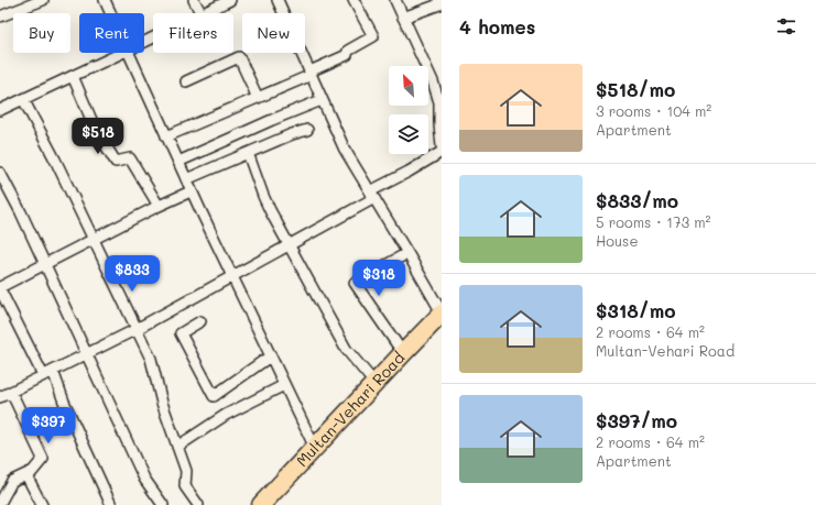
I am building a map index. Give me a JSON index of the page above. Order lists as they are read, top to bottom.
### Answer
{
  "streets": {
    "highway": ["Multan-Vehari Road"]
  },
  "north": "top left",
  "page": {
    "heading": "4 homes",
    "chip": [
      "Buy",
      "Rent",
      "Filters",
      "New"
    ],
    "list": [
      {
        "name": "$518/mo",
        "note": "3 rooms · 104 m² · Apartment"
      },
      {
        "name": "$833/mo",
        "note": "5 rooms · 173 m² · House"
      },
      {
        "name": "$318/mo",
        "note": "2 rooms · 64 m² · Multan-Vehari Road"
      },
      {
        "name": "$397/mo",
        "note": "2 rooms · 64 m² · Apartment"
      }
    ],
    "price": [
      "$518",
      "$833",
      "$318",
      "$397"
    ]
  }
}
